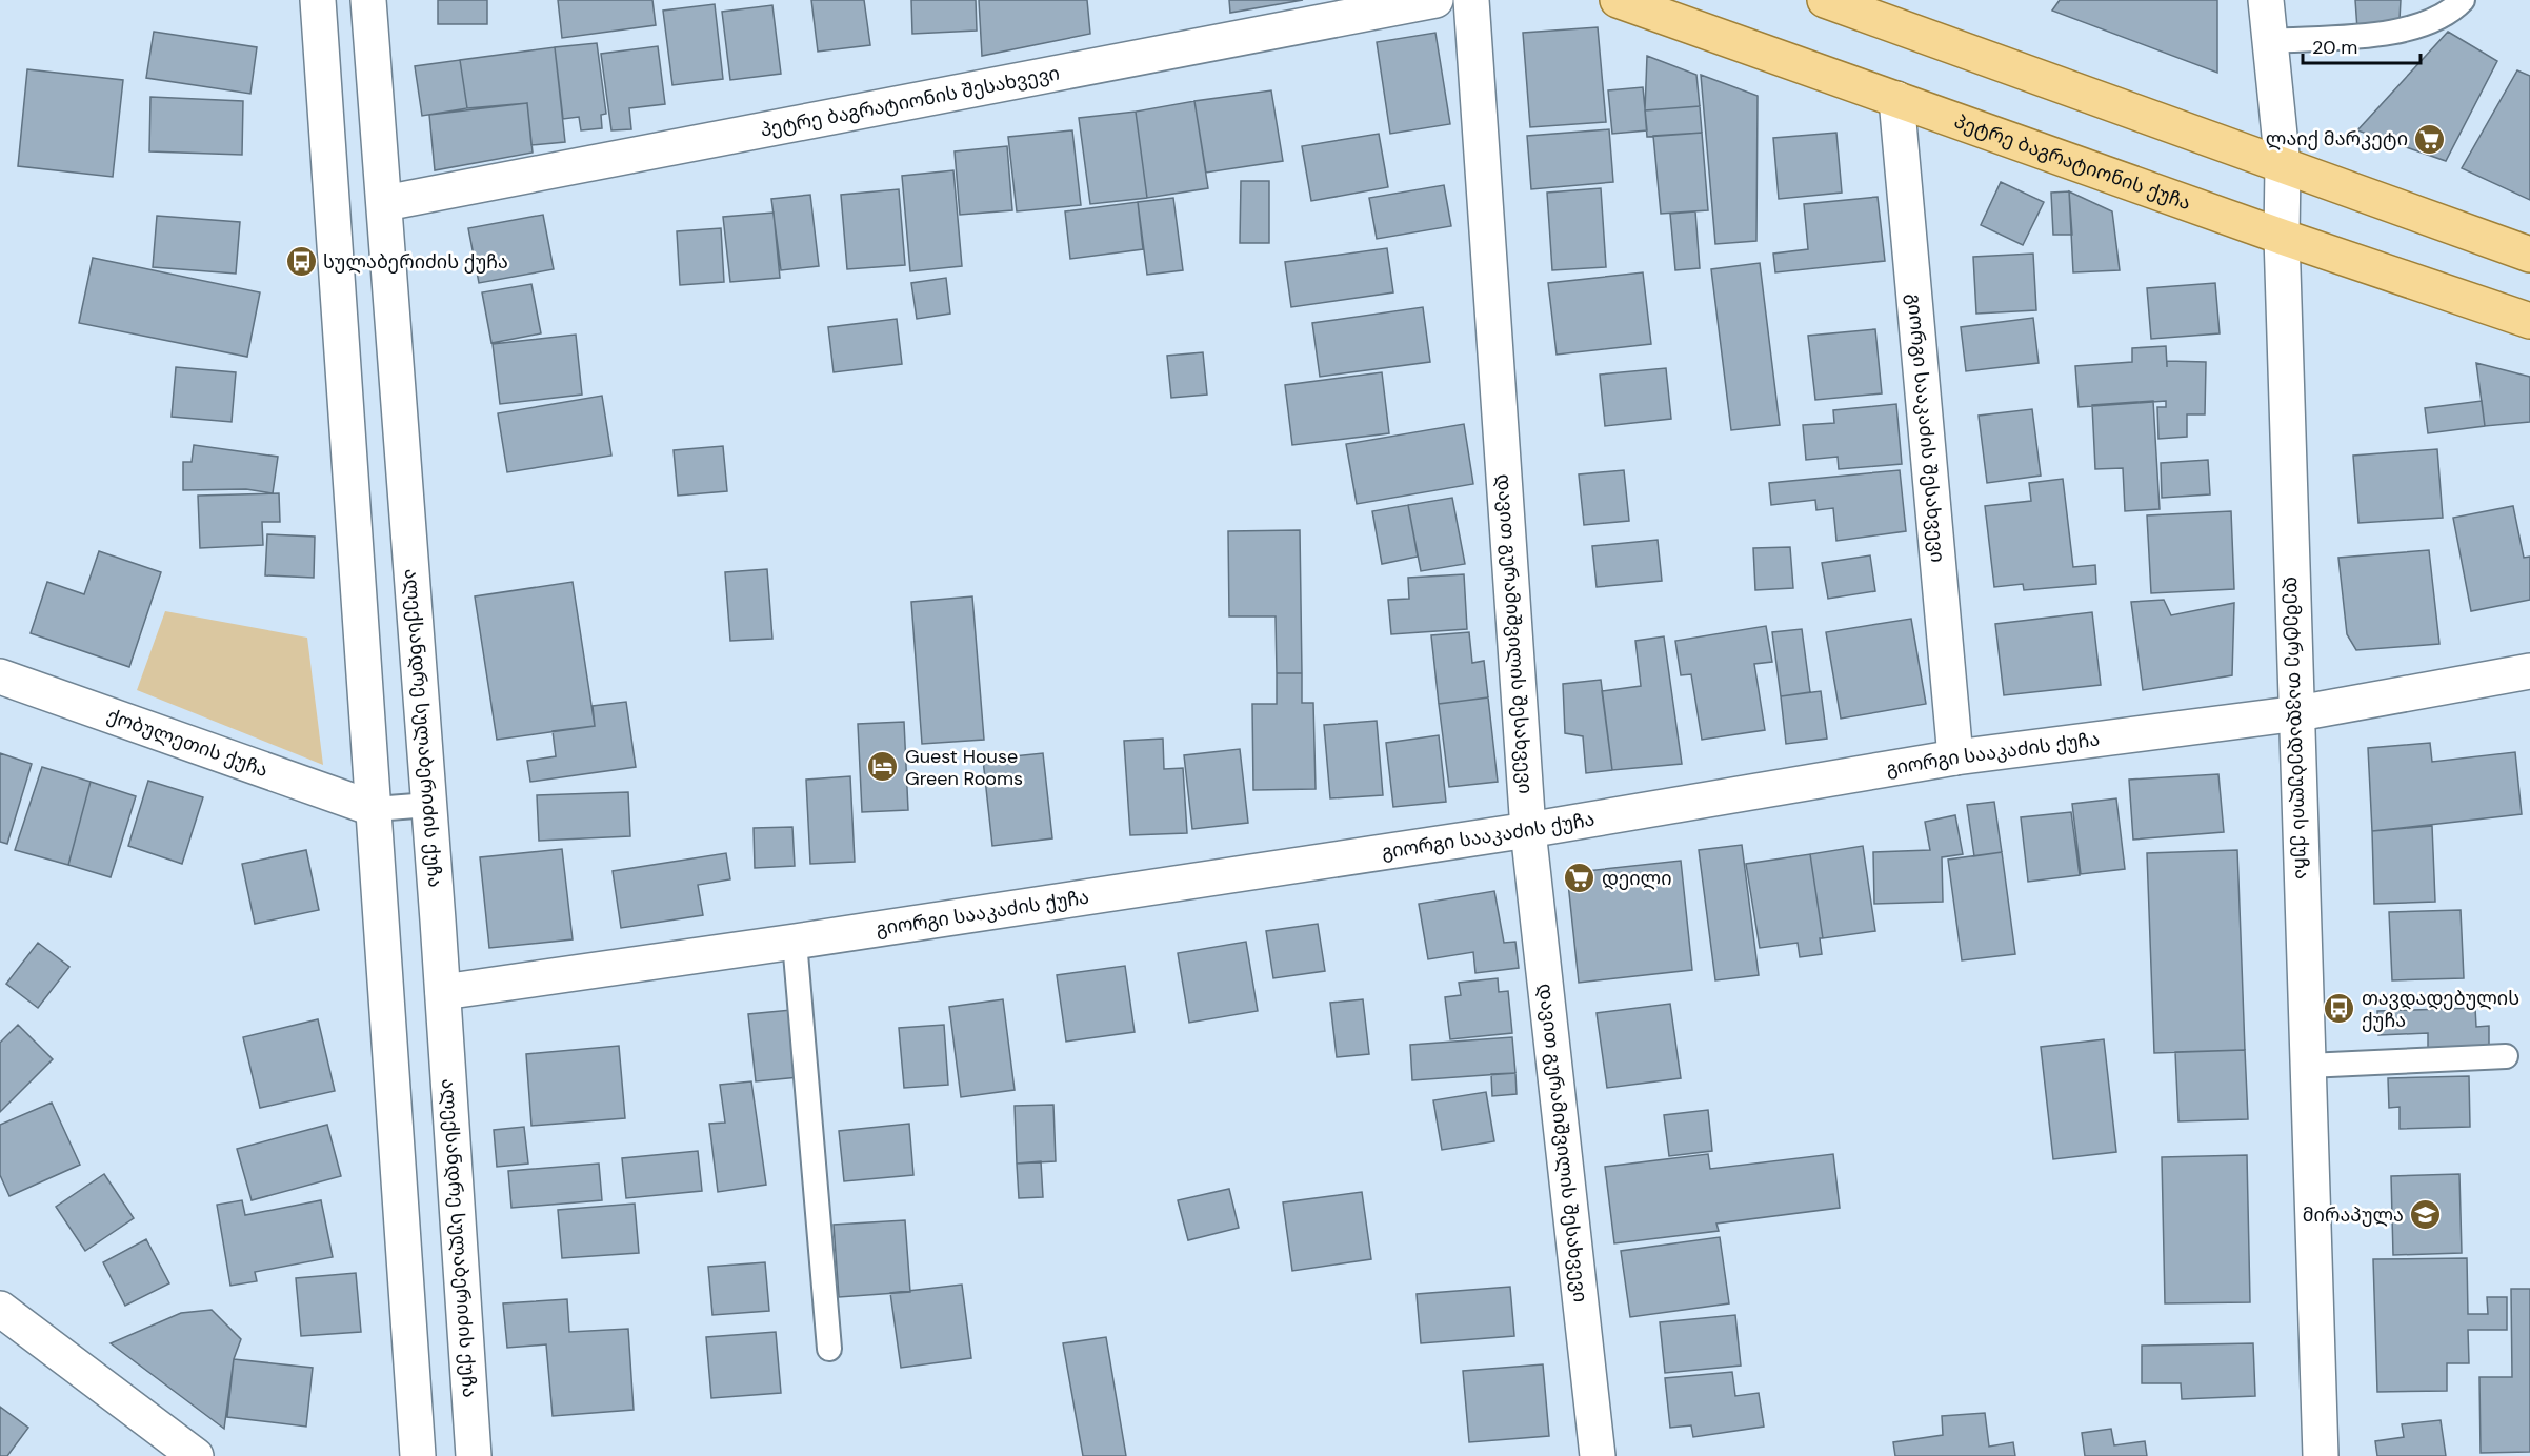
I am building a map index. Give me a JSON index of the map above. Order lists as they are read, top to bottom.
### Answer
{
  "streets": {
    "main road": ["პეტრე ბაგრატიონის ქუჩა"],
    "street": [
      "პეტრე ბაგრატიონის შესახვევი",
      "გიორგი სააკაძის შესახვევი",
      "დავით გურამიშვილის შესახვევი",
      "ალექსანდრე სულაბერიძის ქუჩა",
      "დემეტრე თავდადებულის ქუჩა",
      "ქობულეთის ქუჩა",
      "გიორგი სააკაძის ქუჩა"
    ]
  },
  "crossings": [
    ["პეტრე ბაგრატიონის შესახვევი", "ალექსანდრე სულაბერიძის ქუჩა"],
    ["პეტრე ბაგრატიონის ქუჩა", "გიორგი სააკაძის შესახვევი"],
    ["პეტრე ბაგრატიონის ქუჩა", "დემეტრე თავდადებულის ქუჩა"],
    ["გიორგი სააკაძის შესახვევი", "გიორგი სააკაძის ქუჩა"],
    ["დავით გურამიშვილის შესახვევი", "გიორგი სააკაძის ქუჩა"],
    ["ალექსანდრე სულაბერიძის ქუჩა", "გიორგი სააკაძის ქუჩა"],
    ["დემეტრე თავდადებულის ქუჩა", "გიორგი სააკაძის ქუჩა"]
  ],
  "places": {
    "supermarket": ["ლაიქ მარკეტი", "დეილი"],
    "bus stop": ["სულაბერიძის ქუჩა", "თავდადებულის ქუჩა"],
    "hotel": ["Guest House Green Rooms"],
    "school or university": ["მირაპულა"]
  },
  "scale_bar": "20 m"
}
